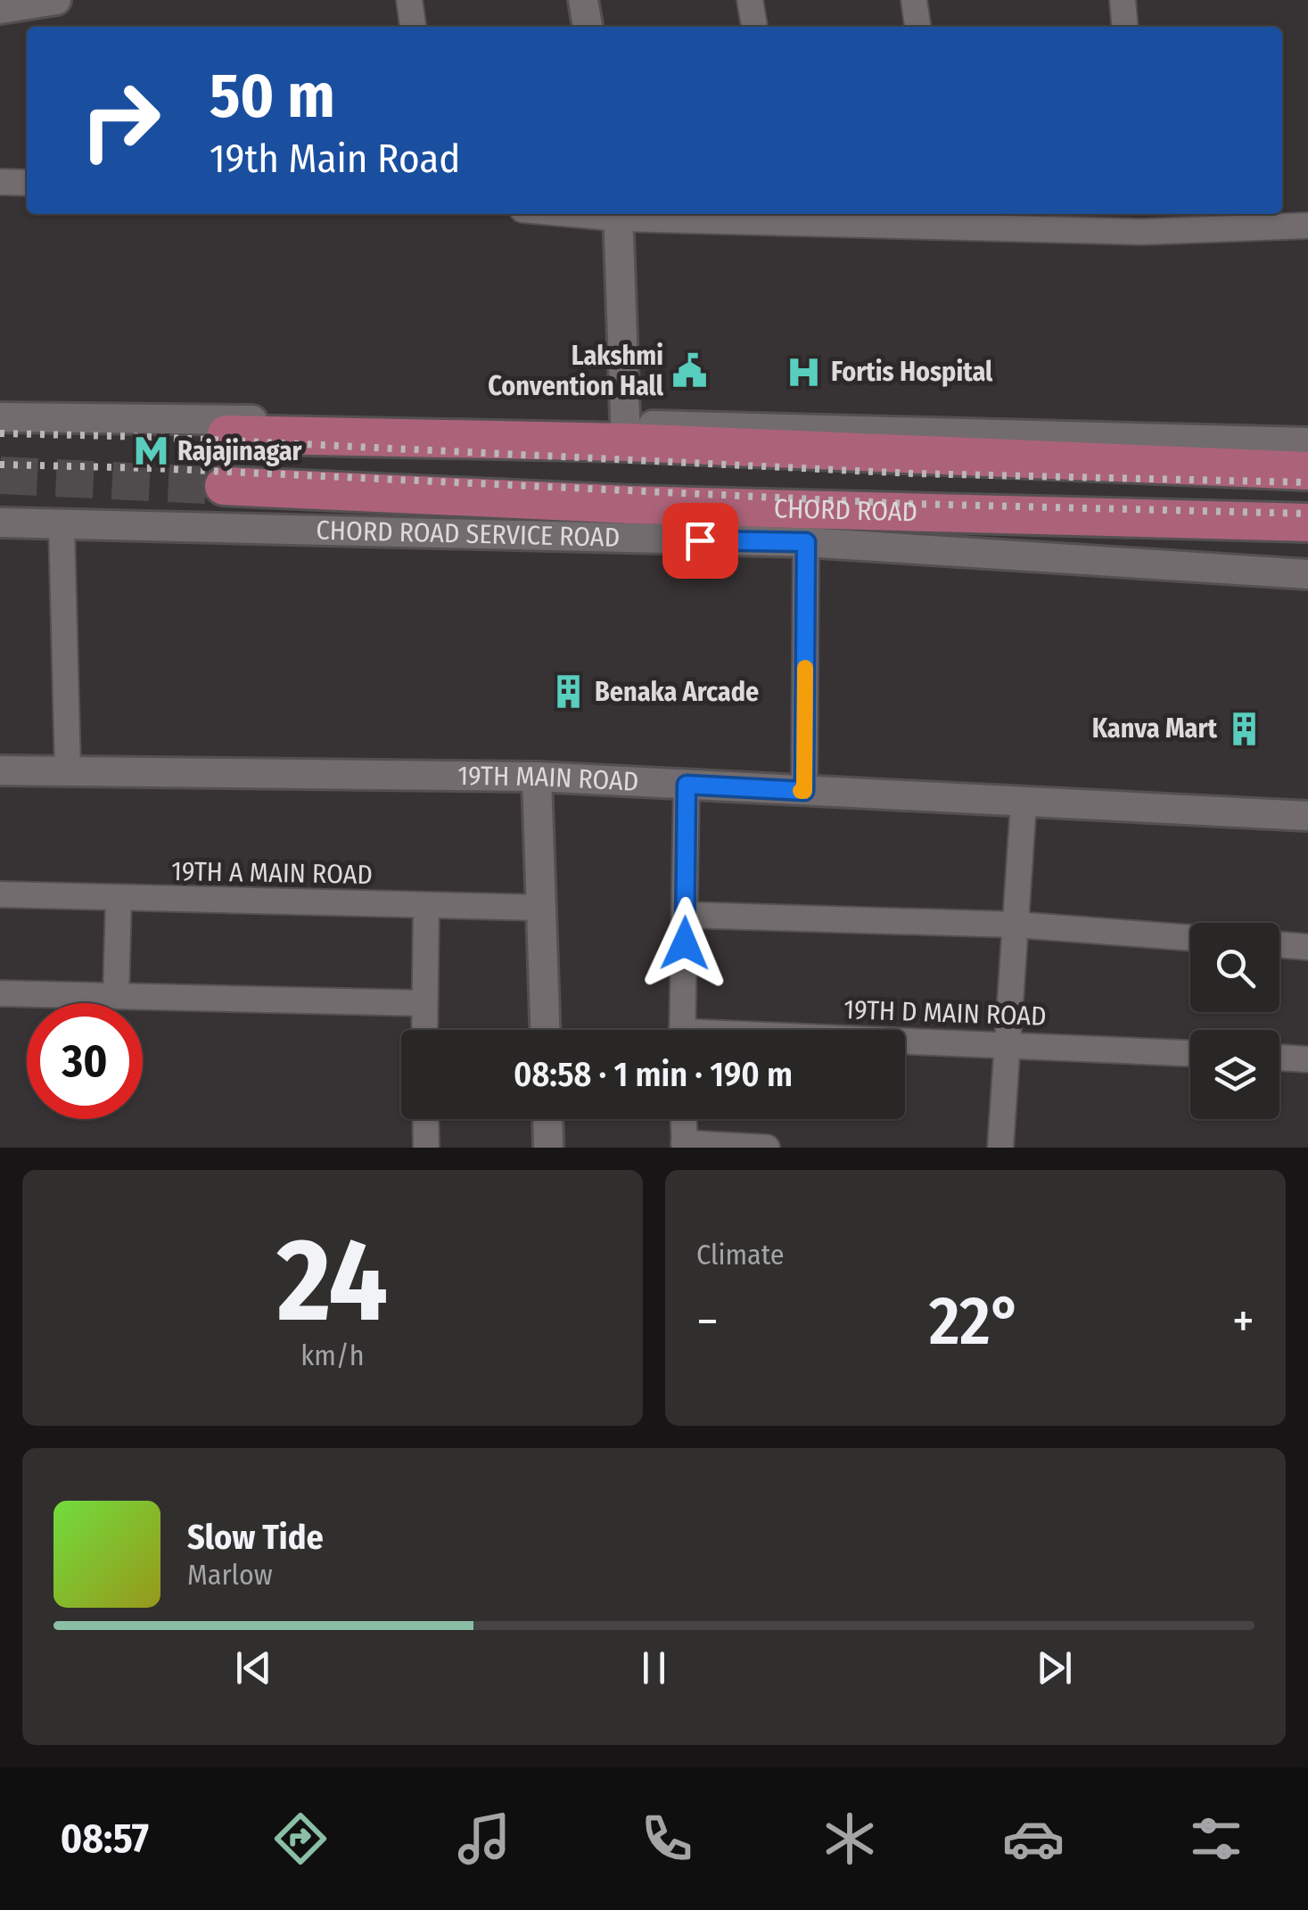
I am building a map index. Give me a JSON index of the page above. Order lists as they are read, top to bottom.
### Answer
{
  "streets": {
    "main road": ["CHORD ROAD"],
    "street": [
      "CHORD ROAD SERVICE ROAD",
      "19TH MAIN ROAD",
      "19TH A MAIN ROAD",
      "19TH D MAIN ROAD"
    ]
  },
  "places": {
    "public building": ["Lakshmi Convention Hall"],
    "hospital": ["Fortis Hospital"],
    "metro station": ["Rajajinagar"],
    "building": ["Benaka Arcade", "Kanva Mart"]
  },
  "page": {
    "turn": ["50 m", "19th Main Road"],
    "limit": "30",
    "trip": "08:58 · 1 min · 190 m",
    "tile": [
      ["24", "km/h"],
      "Climate"
    ],
    "heat": ["−", "22°", "+"],
    "song": ["Slow Tide", "Marlow"],
    "tabs": "08:57"
  }
}
